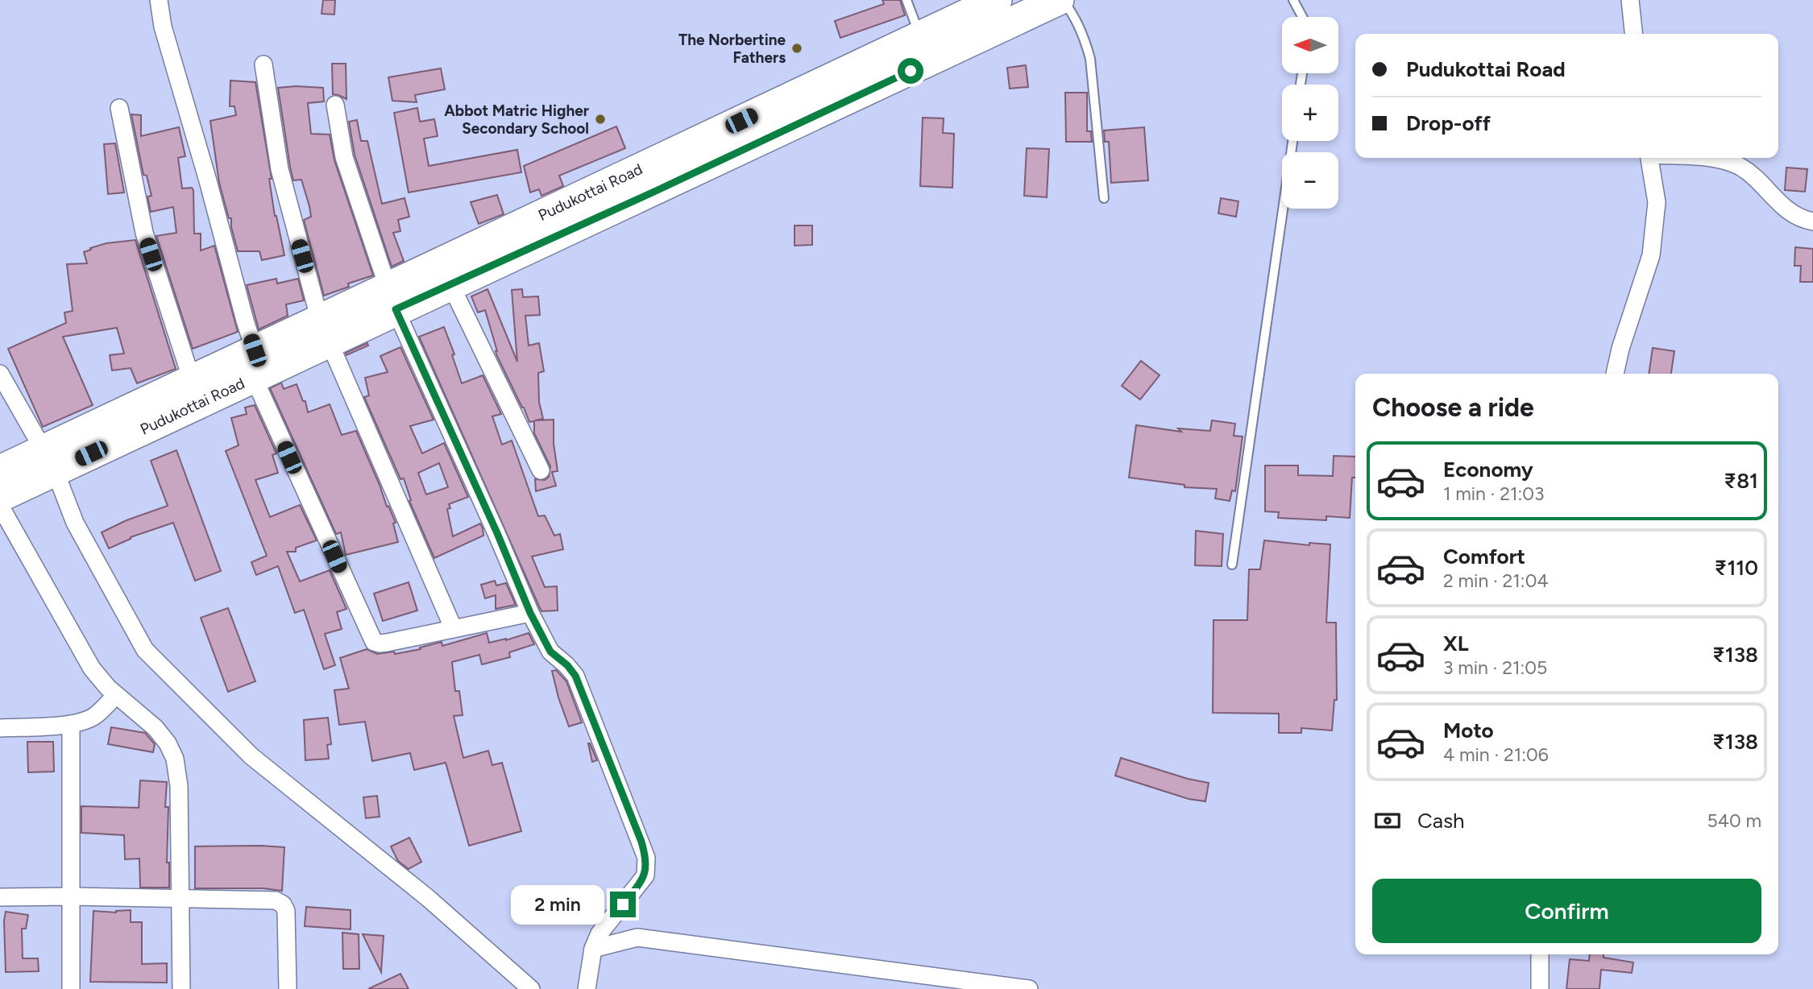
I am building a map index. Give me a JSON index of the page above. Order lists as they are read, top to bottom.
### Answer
{
  "streets": {
    "highway": ["Pudukottai Road"]
  },
  "places": ["The Norbertine Fathers", "Abbot Matric Higher Secondary School"],
  "north": "left",
  "page": {
    "map_buttons": ["+", "−"],
    "banner": ["Pudukottai Road", "Drop-off"],
    "heading": "Choose a ride",
    "list": [
      {
        "name": "Economy",
        "note": "1 min · 21:03",
        "value": "₹81"
      },
      {
        "name": "Comfort",
        "note": "2 min · 21:04",
        "value": "₹110"
      },
      {
        "name": "XL",
        "note": "3 min · 21:05",
        "value": "₹138"
      },
      {
        "name": "Moto",
        "note": "4 min · 21:06",
        "value": "₹138"
      }
    ],
    "pay": ["Cash", "540 m"],
    "buttons": "Confirm",
    "bubble": "2 min"
  }
}
